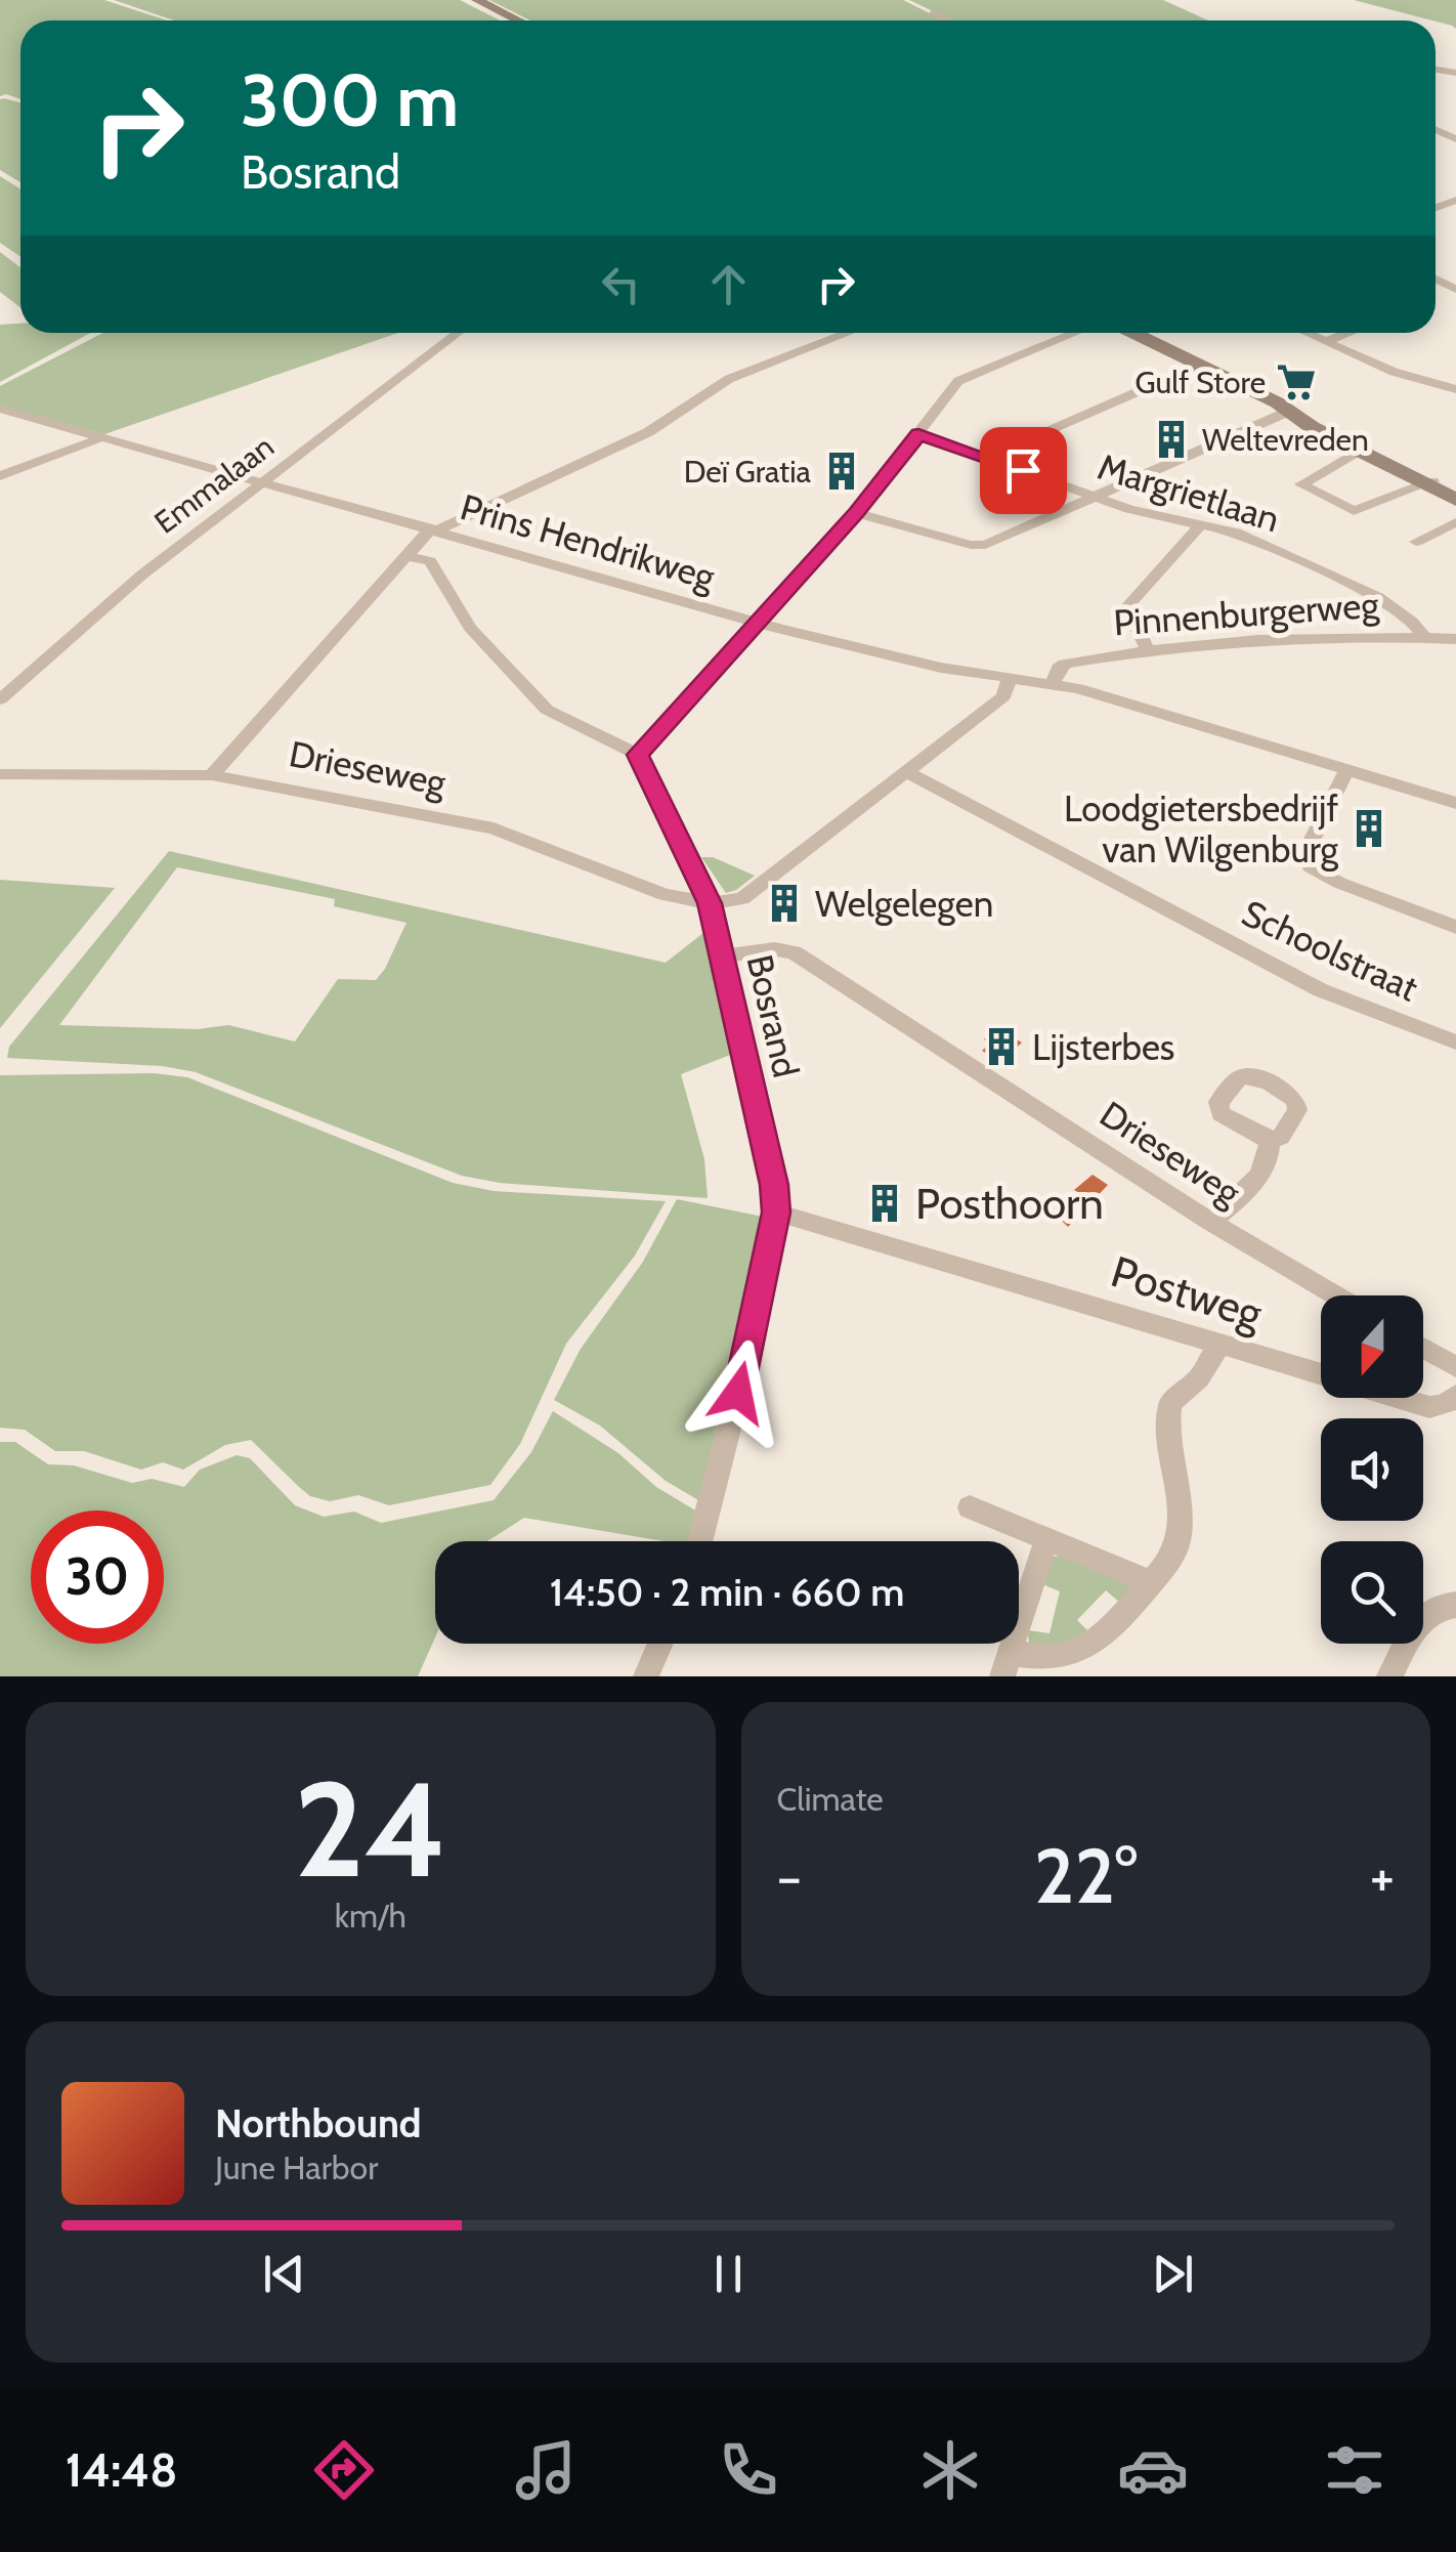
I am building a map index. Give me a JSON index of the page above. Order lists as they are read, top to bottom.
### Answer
{
  "streets": {
    "street": [
      "Emmalaan",
      "Margrietlaan",
      "Prins Hendrikweg",
      "Pinnenburgerweg",
      "Drieseweg",
      "Schoolstraat",
      "Bosrand",
      "Postweg"
    ]
  },
  "crossings": [
    ["Emmalaan", "Prins Hendrikweg"],
    ["Margrietlaan", "Pinnenburgerweg"],
    ["Prins Hendrikweg", "Pinnenburgerweg"],
    ["Drieseweg", "Bosrand"],
    ["Bosrand", "Postweg"]
  ],
  "places": {
    "supermarket": ["Gulf Store"],
    "building": [
      "Weltevreden",
      "Deï Gratia",
      "Loodgietersbedrijf van Wilgenburg",
      "Welgelegen",
      "Lijsterbes",
      "Posthoorn"
    ]
  },
  "north": "bottom",
  "page": {
    "turn": ["300 m", "Bosrand"],
    "limit": "30",
    "trip": "14:50 · 2 min · 660 m",
    "tile": [
      ["24", "km/h"],
      "Climate"
    ],
    "heat": ["−", "22°", "+"],
    "song": ["Northbound", "June Harbor"],
    "tabs": "14:48"
  }
}
